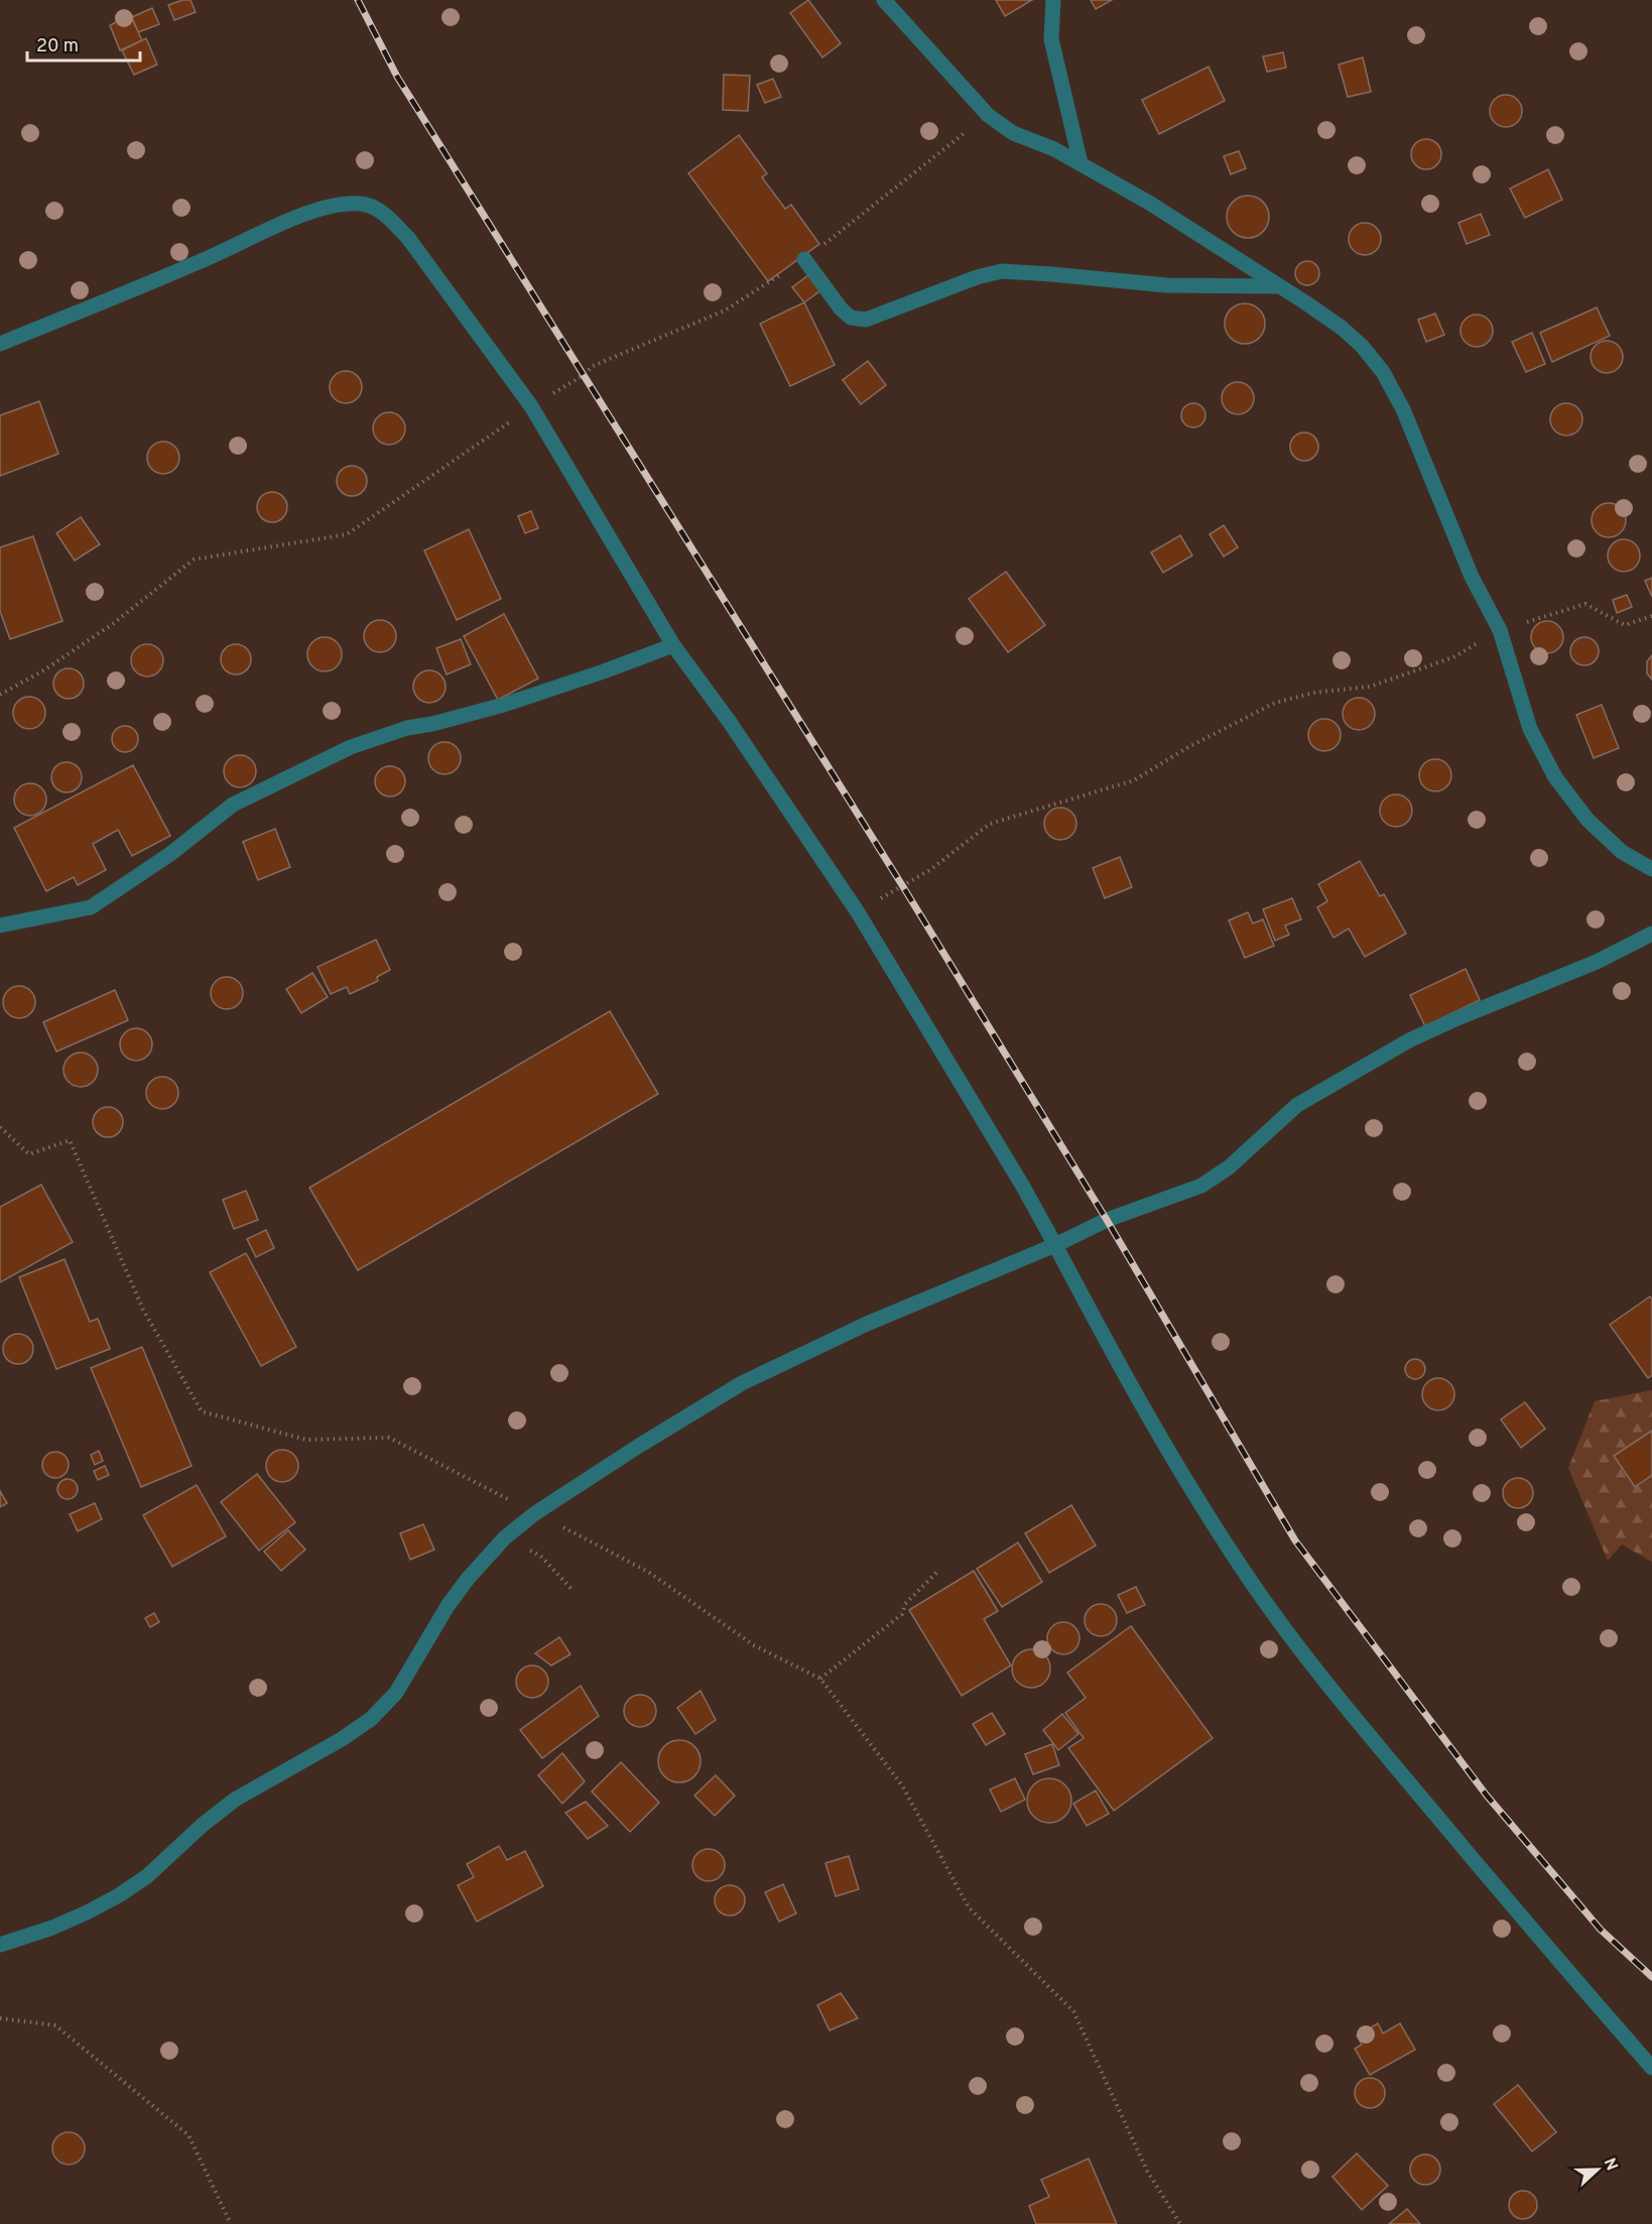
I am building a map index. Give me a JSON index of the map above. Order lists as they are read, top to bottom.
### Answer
{
  "scale_bar": "20 m",
  "north": "right"
}
